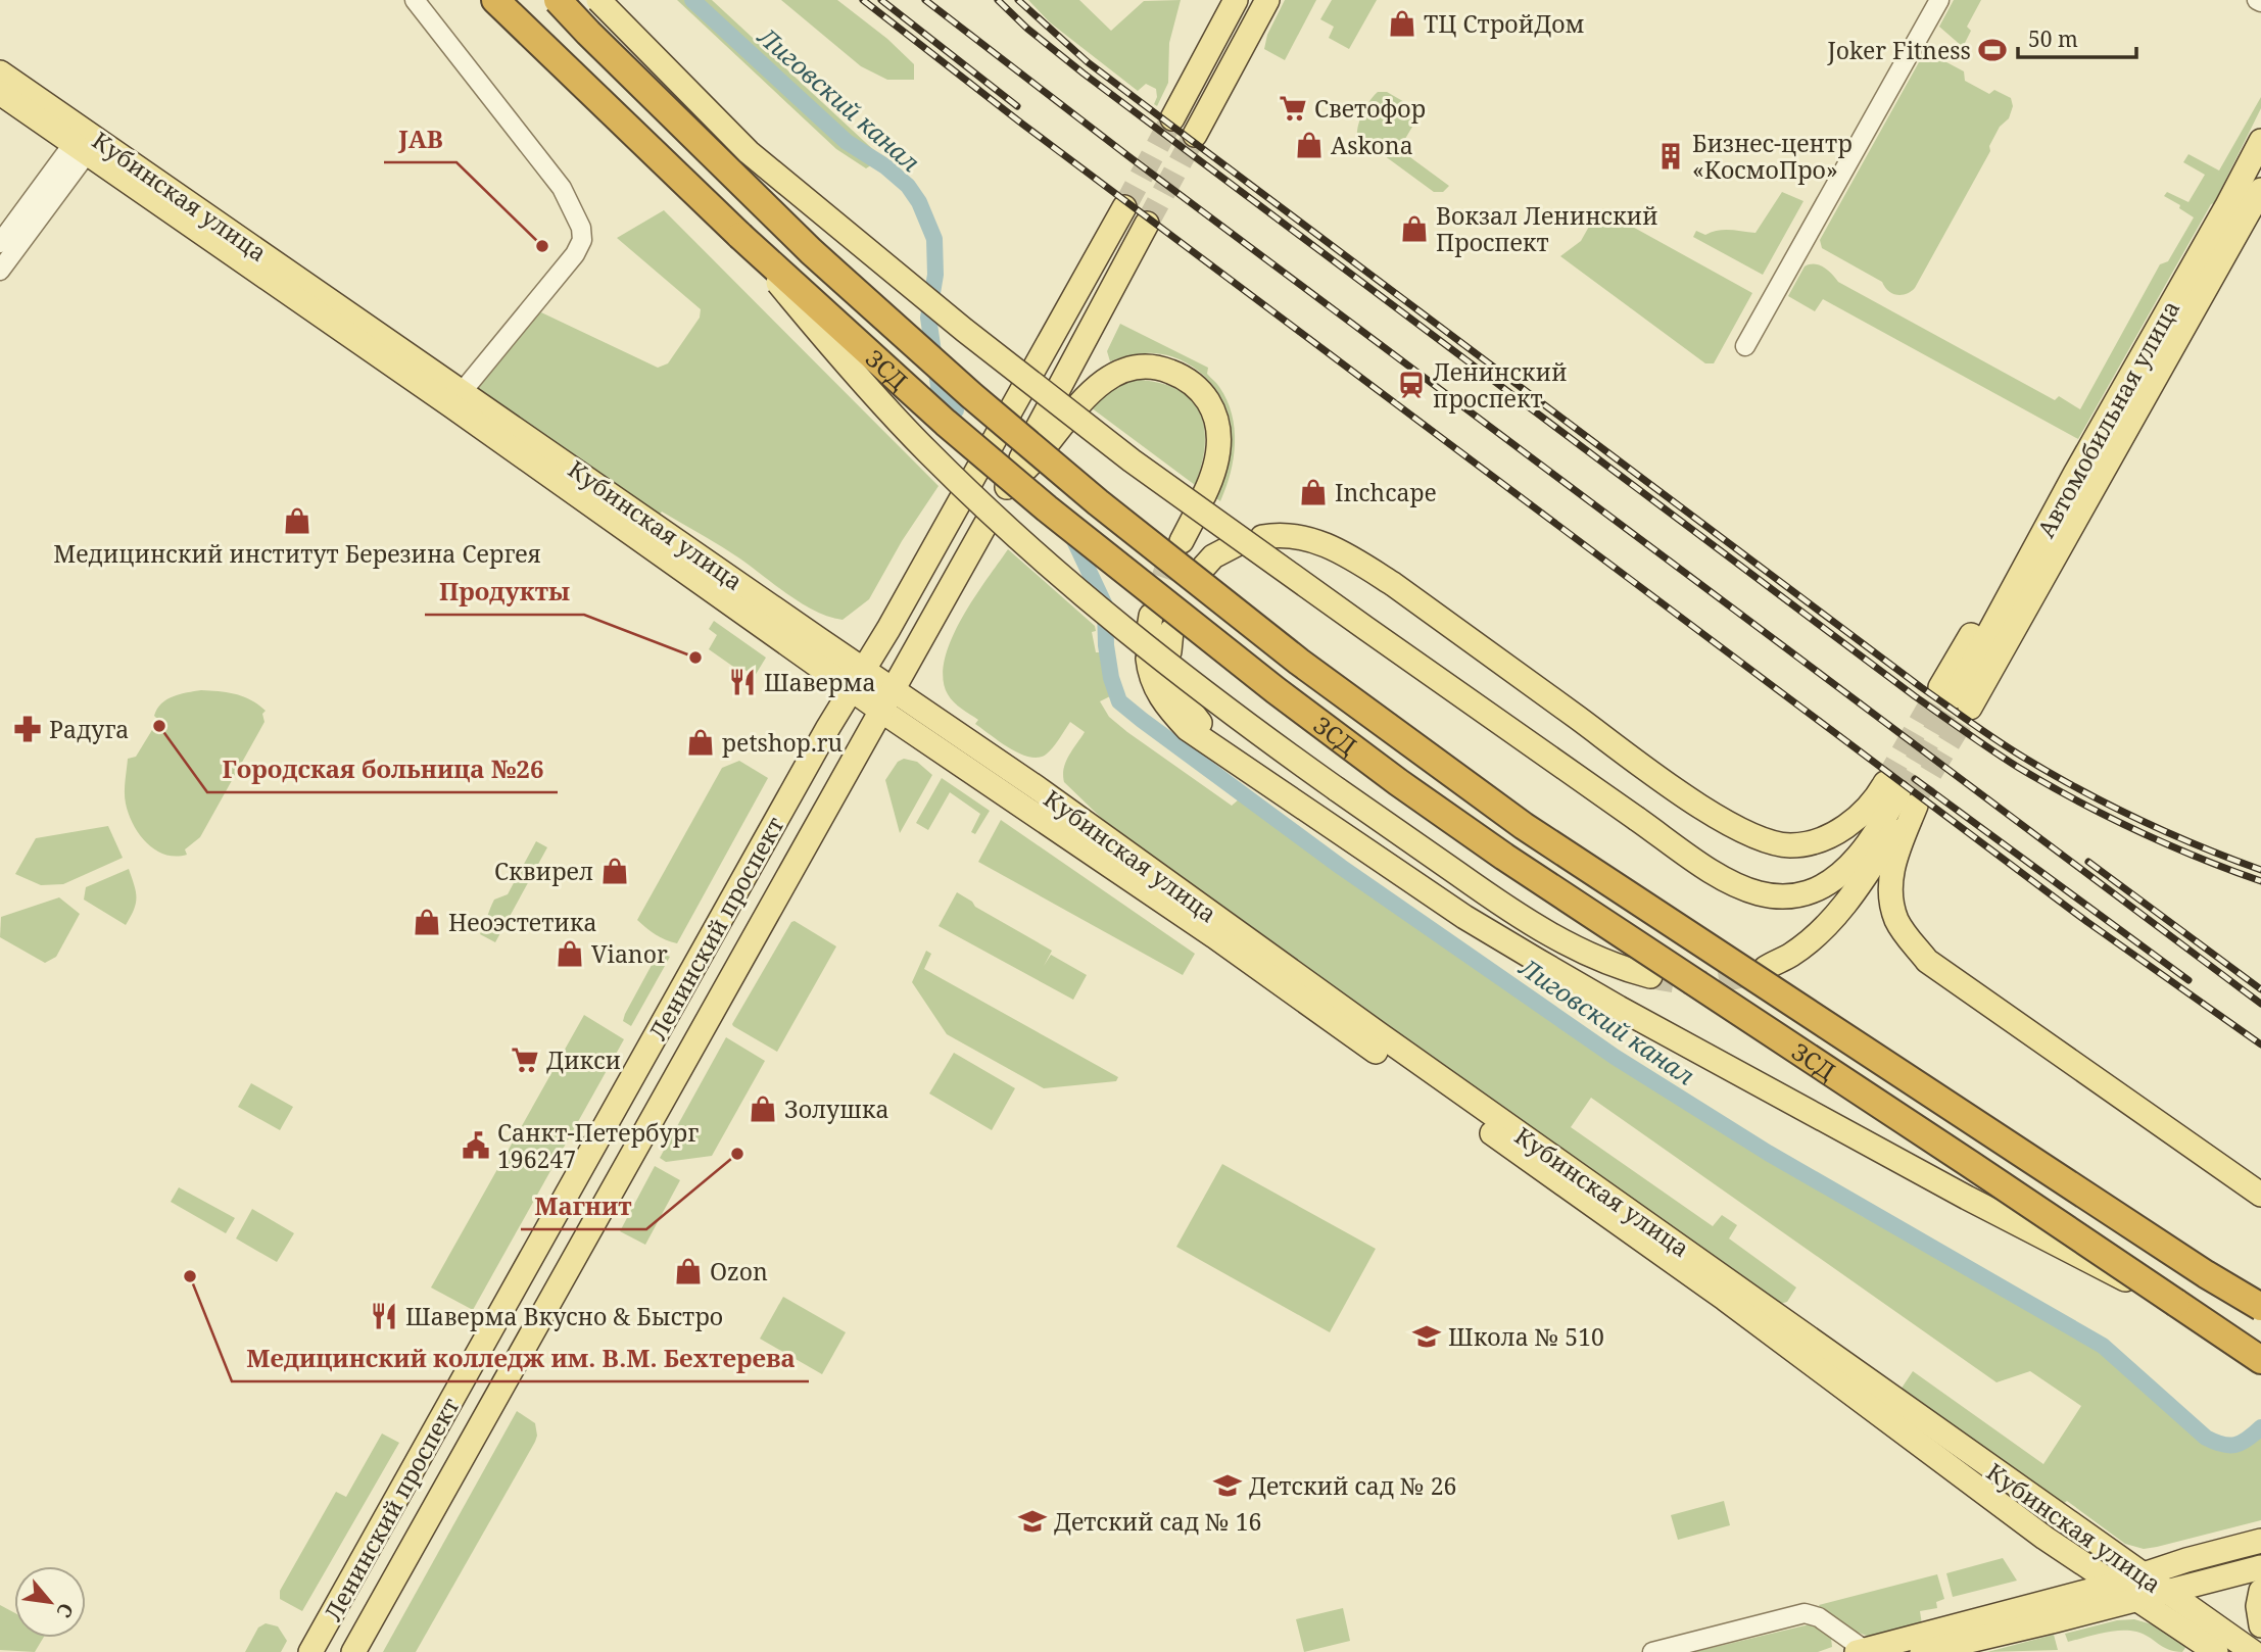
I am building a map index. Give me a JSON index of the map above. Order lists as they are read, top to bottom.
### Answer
{
  "streets": {
    "highway": ["ЗСД"],
    "main road": ["Кубинская улица", "Автомобильная улица", "Ленинский проспект"]
  },
  "crossings": [
    ["Кубинская улица", "Ленинский проспект"]
  ],
  "water": ["Лиговский канал"],
  "places": {
    "shop": [
      "ТЦ СтройДом",
      "Askona",
      "Вокзал Ленинский Проспект",
      "Inchcape",
      "Медицинский институт Березина Сергея",
      "petshop.ru",
      "Сквирел",
      "Неоэстетика",
      "Vianor",
      "Золушка",
      "Ozon"
    ],
    "sports": ["Joker Fitness"],
    "supermarket": ["Светофор", "Дикси"],
    "building": ["Бизнес-центр «КосмоПро»"],
    "other": [
      "JAB",
      "Продукты",
      "Городская больница №26",
      "Магнит",
      "Медицинский колледж им. В.М. Бехтерева"
    ],
    "station": ["Ленинский проспект"],
    "restaurant": ["Шаверма", "Шаверма Вкусно & Быстро"],
    "pharmacy": ["Радуга"],
    "public building": ["Санкт-Петербург 196247"],
    "school or university": ["Школа № 510", "Детский сад № 26", "Детский сад № 16"]
  },
  "scale_bar": "50 m",
  "north": "bottom right"
}
